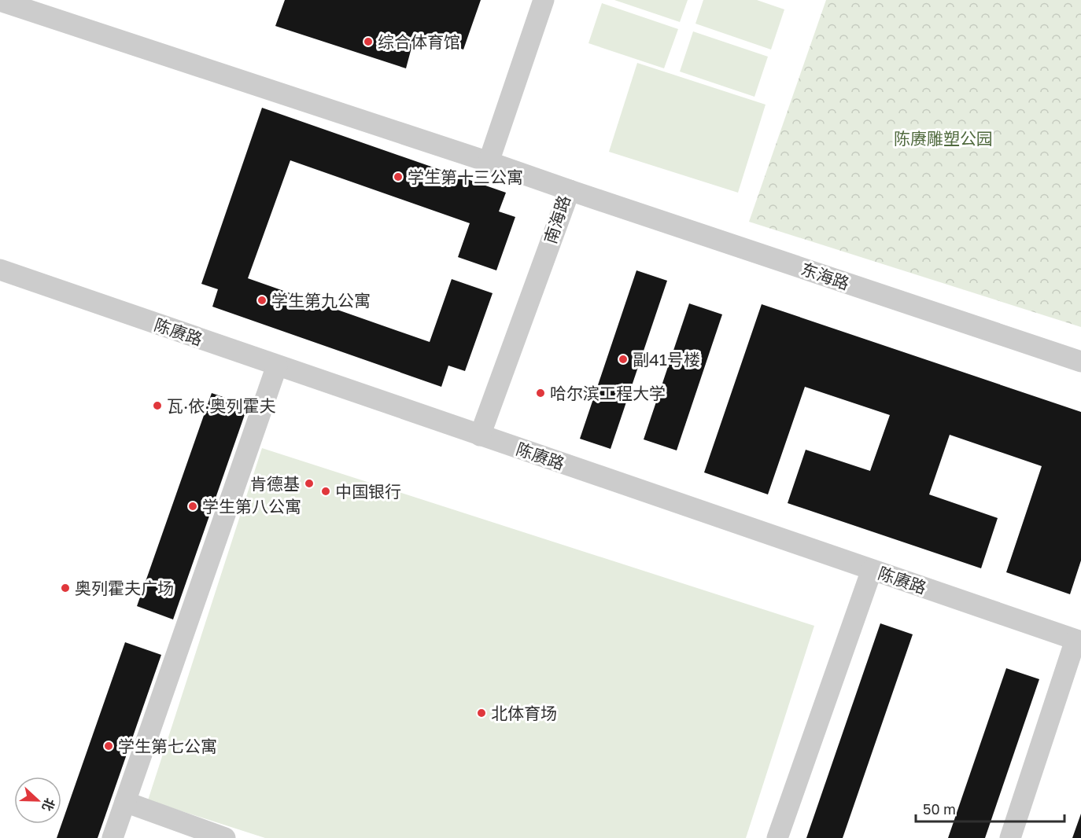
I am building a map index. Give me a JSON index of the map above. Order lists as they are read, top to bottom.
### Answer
{
  "streets": {
    "street": ["南海路", "东海路", "陈赓路"]
  },
  "crossings": [
    ["南海路", "东海路"],
    ["南海路", "陈赓路"]
  ],
  "parks": ["陈赓雕塑公园"],
  "places": [
    "综合体育馆",
    "学生第十三公寓",
    "学生第九公寓",
    "副41号楼",
    "哈尔滨工程大学",
    "瓦·依·奥列霍夫",
    "肯德基",
    "中国银行",
    "学生第八公寓",
    "奥列霍夫广场",
    "北体育场",
    "学生第七公寓"
  ],
  "scale_bar": "50 m",
  "north": "right"
}
